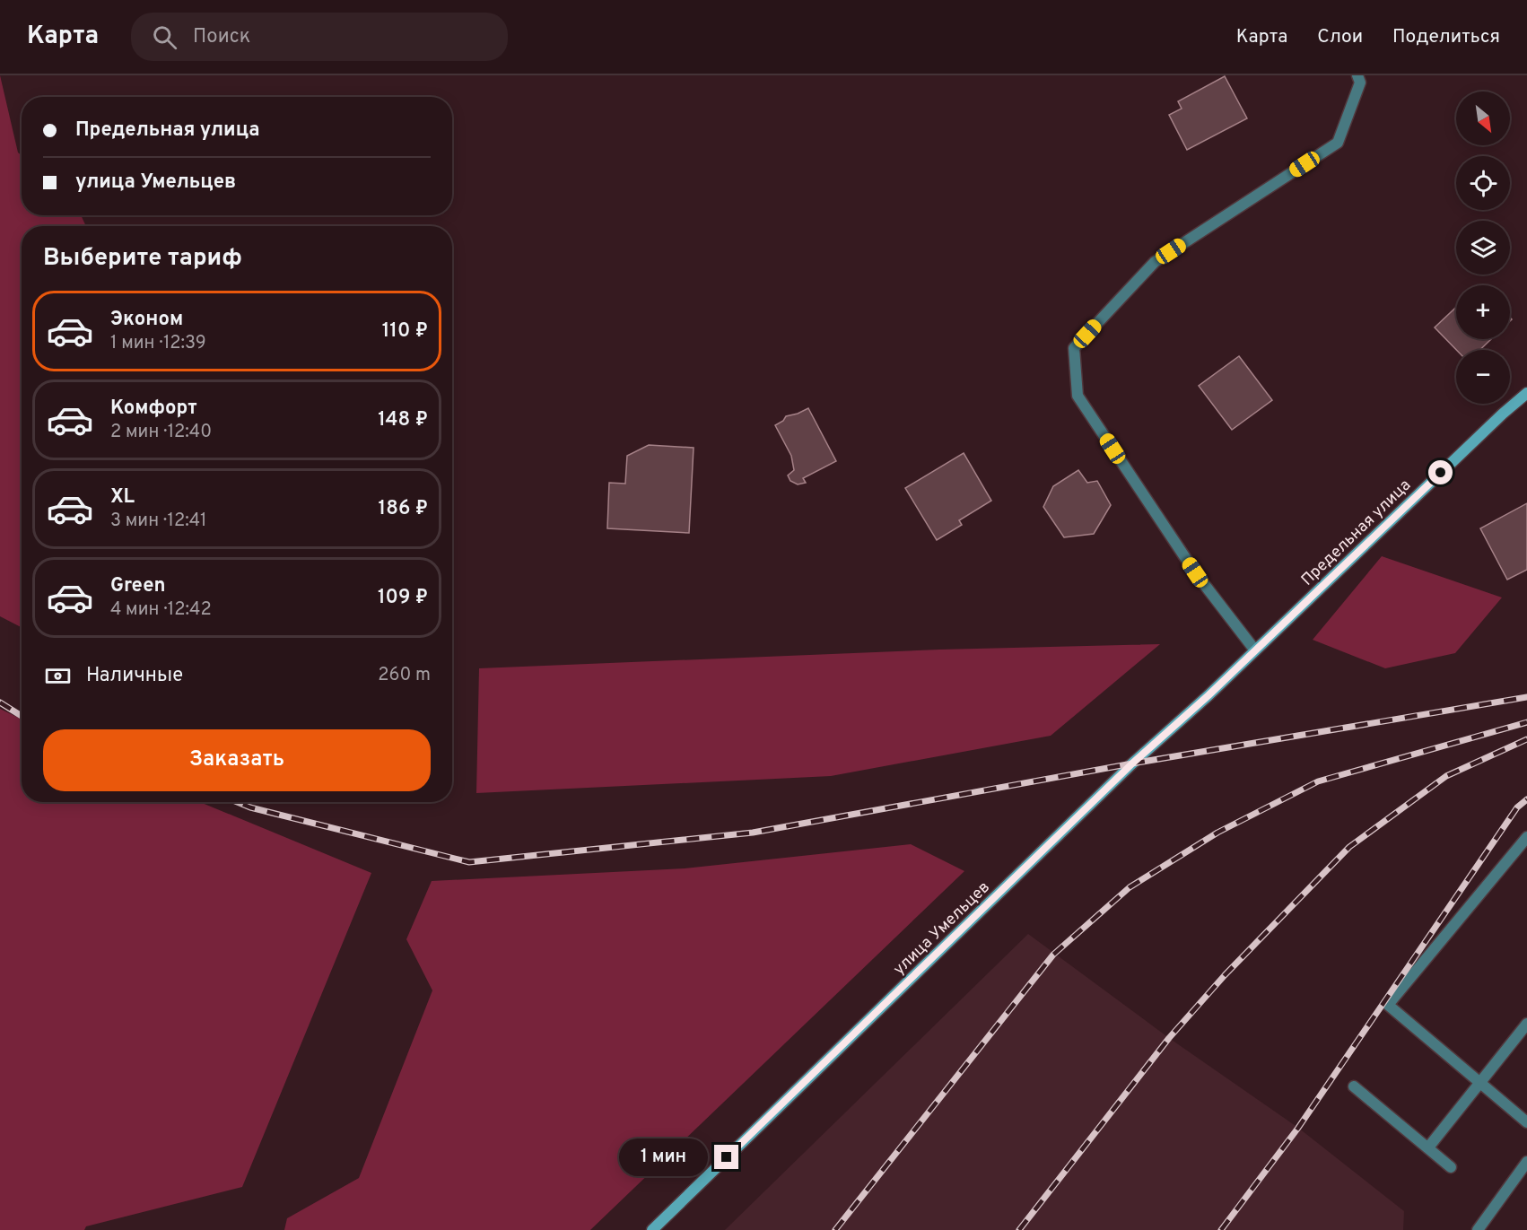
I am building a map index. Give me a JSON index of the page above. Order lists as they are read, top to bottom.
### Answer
{
  "streets": {
    "street": ["Предельная улица", "улица Умельцев"]
  },
  "crossings": [
    ["Предельная улица", "улица Умельцев"]
  ],
  "north": "bottom right",
  "page": {
    "header": "Карта",
    "search": "Поиск",
    "nav": ["Карта", "Слои", "Поделиться"],
    "map_buttons": ["+", "−"],
    "banner": ["Предельная улица", "улица Умельцев"],
    "heading": "Выберите тариф",
    "list": [
      {
        "name": "Эконом",
        "note": "1 мин · 12:39",
        "value": "110 ₽"
      },
      {
        "name": "Комфорт",
        "note": "2 мин · 12:40",
        "value": "148 ₽"
      },
      {
        "name": "XL",
        "note": "3 мин · 12:41",
        "value": "186 ₽"
      },
      {
        "name": "Green",
        "note": "4 мин · 12:42",
        "value": "109 ₽"
      }
    ],
    "pay": ["Наличные", "260 m"],
    "buttons": "Заказать",
    "bubble": "1 мин"
  }
}
